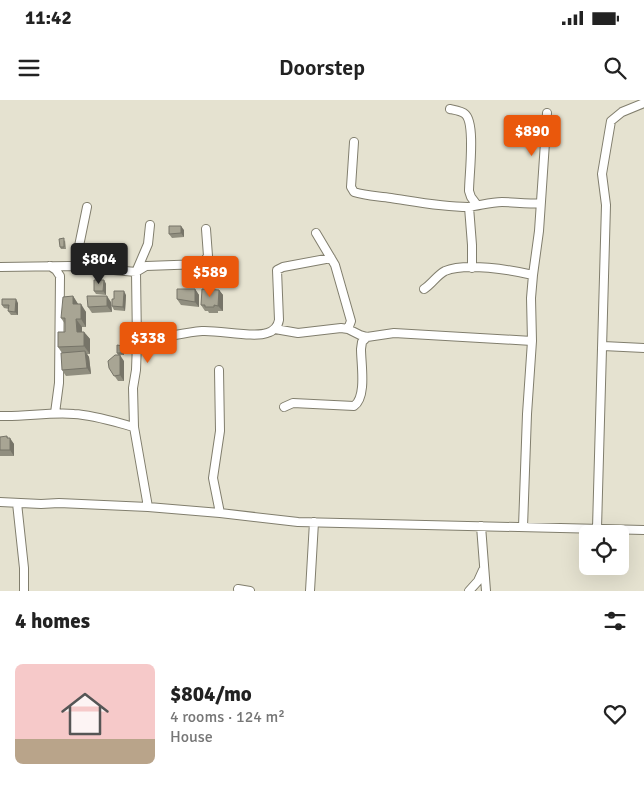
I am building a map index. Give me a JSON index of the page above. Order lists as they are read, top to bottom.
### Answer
{
  "page": {
    "status": "11:42",
    "header": "Doorstep",
    "price": [
      "$890",
      "$804",
      "$589",
      "$338"
    ],
    "heading": "4 homes",
    "list": [
      {
        "name": "$804/mo",
        "note": "4 rooms · 124 m² · House"
      }
    ]
  }
}
